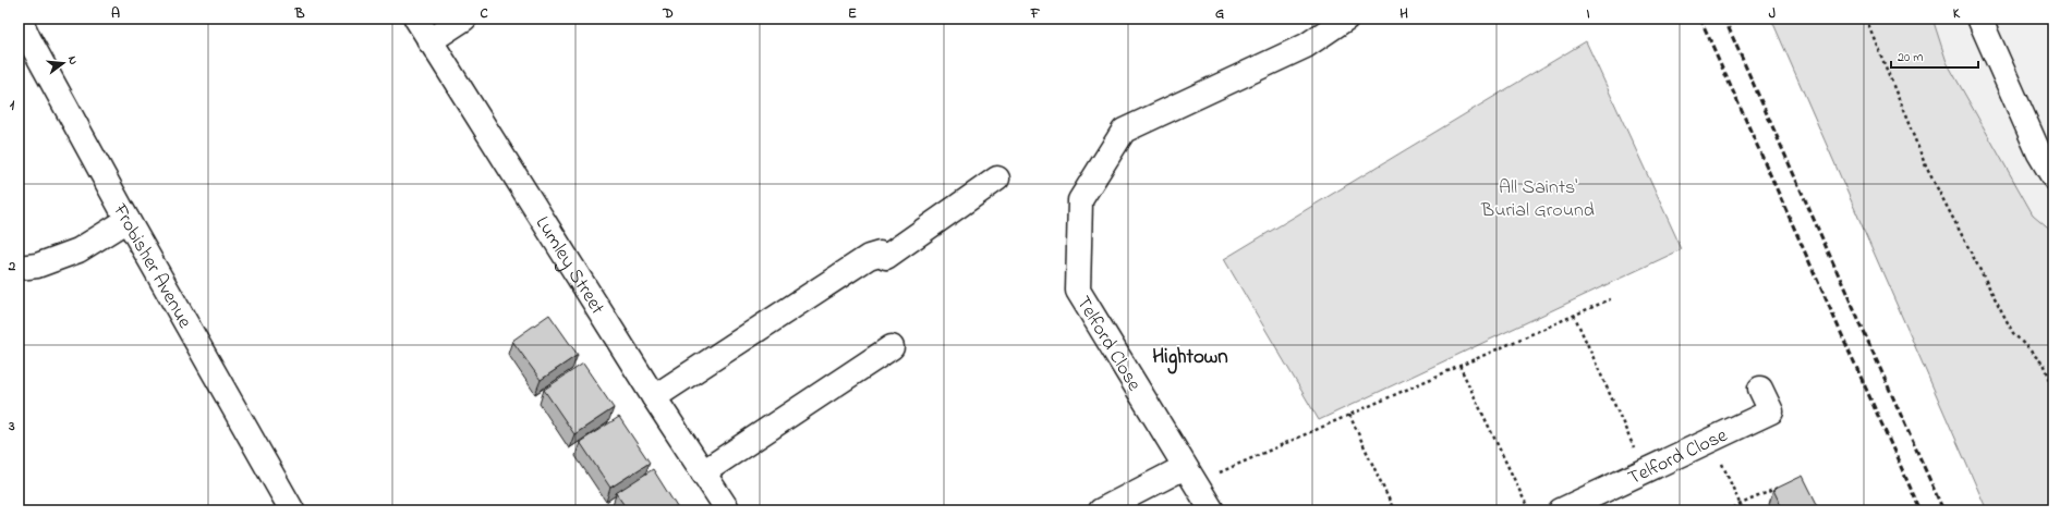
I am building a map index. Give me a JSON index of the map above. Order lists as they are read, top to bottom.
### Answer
{
  "streets": {
    "street": ["Frobisher Avenue", "Lumley Street", "Telford Close"]
  },
  "districts": ["Hightown"],
  "parks": ["All Saints' Burial Ground"],
  "scale_bar": "20 m",
  "north": "right",
  "grid": {
    "columns": [
      "A",
      "B",
      "C",
      "D",
      "E",
      "F",
      "G",
      "H",
      "I",
      "J",
      "K"
    ],
    "rows": ["1", "2", "3"]
  }
}
